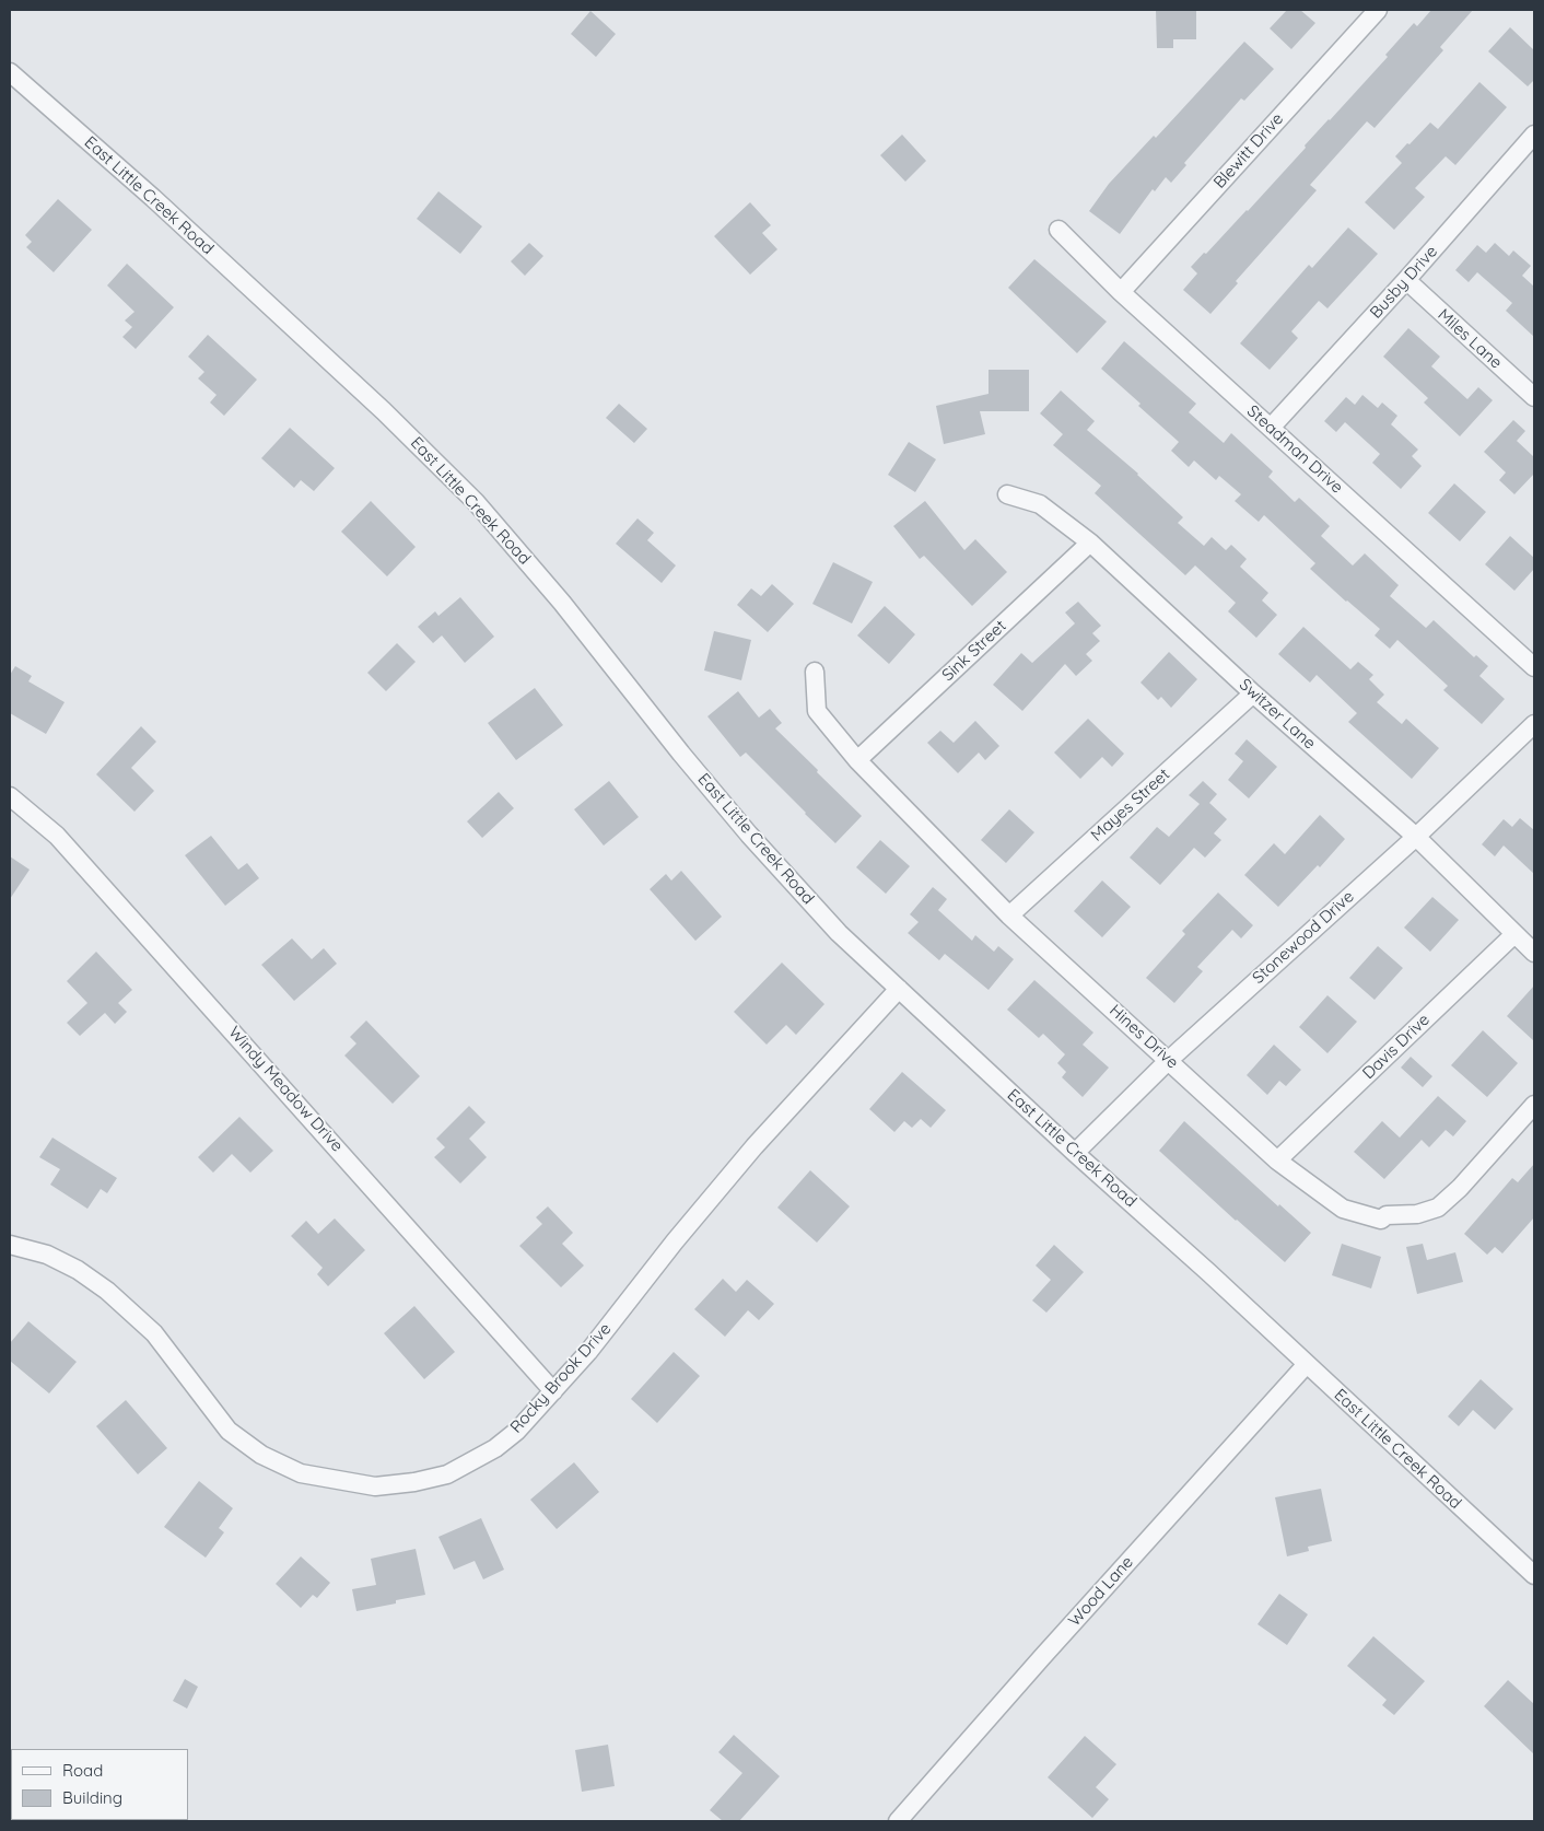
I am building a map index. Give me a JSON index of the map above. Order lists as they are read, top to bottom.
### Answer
{
  "streets": {
    "street": [
      "Blewitt Drive",
      "East Little Creek Road",
      "Busby Drive",
      "Miles Lane",
      "Steadman Drive",
      "Sink Street",
      "Switzer Lane",
      "Mayes Street",
      "Stonewood Drive",
      "Hines Drive",
      "Davis Drive",
      "Windy Meadow Drive",
      "Rocky Brook Drive",
      "Wood Lane"
    ]
  },
  "crossings": [
    ["Blewitt Drive", "Steadman Drive"],
    ["East Little Creek Road", "Stonewood Drive"],
    ["East Little Creek Road", "Rocky Brook Drive"],
    ["East Little Creek Road", "Wood Lane"],
    ["Busby Drive", "Miles Lane"],
    ["Busby Drive", "Steadman Drive"],
    ["Sink Street", "Switzer Lane"],
    ["Sink Street", "Hines Drive"],
    ["Switzer Lane", "Mayes Street"],
    ["Switzer Lane", "Stonewood Drive"],
    ["Switzer Lane", "Davis Drive"],
    ["Mayes Street", "Hines Drive"],
    ["Stonewood Drive", "Hines Drive"],
    ["Hines Drive", "Davis Drive"],
    ["Windy Meadow Drive", "Rocky Brook Drive"]
  ],
  "legend": ["Road", "Building"]
}
